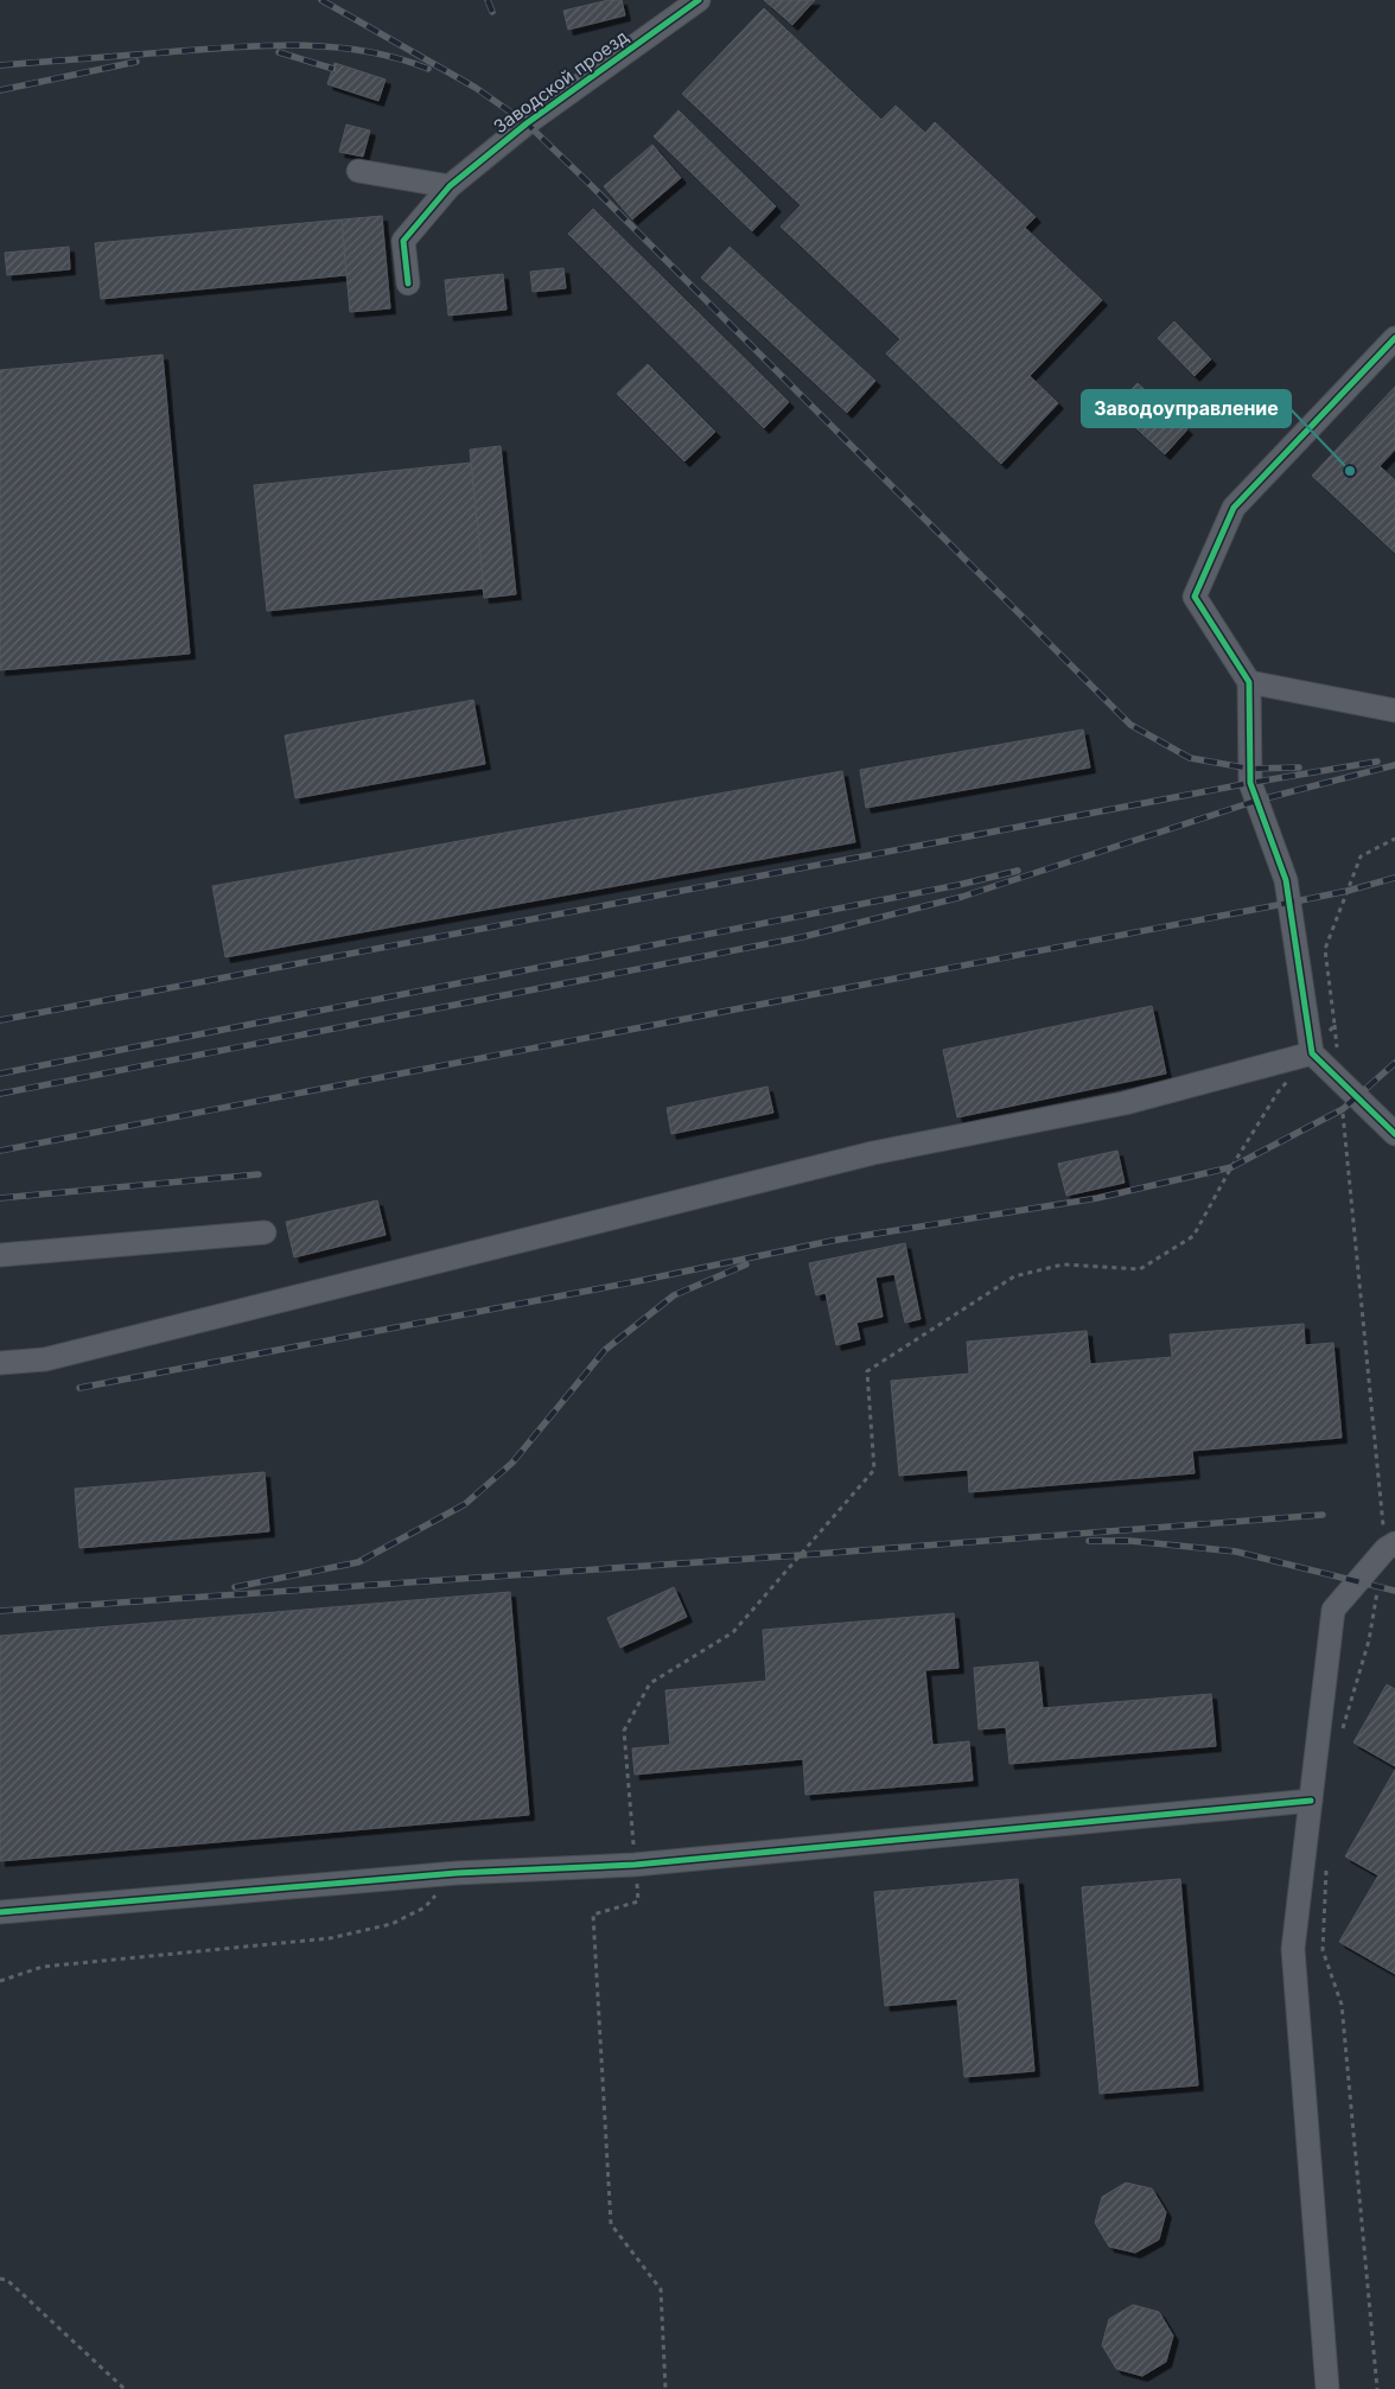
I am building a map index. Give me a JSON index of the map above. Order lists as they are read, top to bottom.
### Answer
{
  "streets": {
    "street": ["Заводской проезд"]
  },
  "places": ["Заводоуправление"]
}
